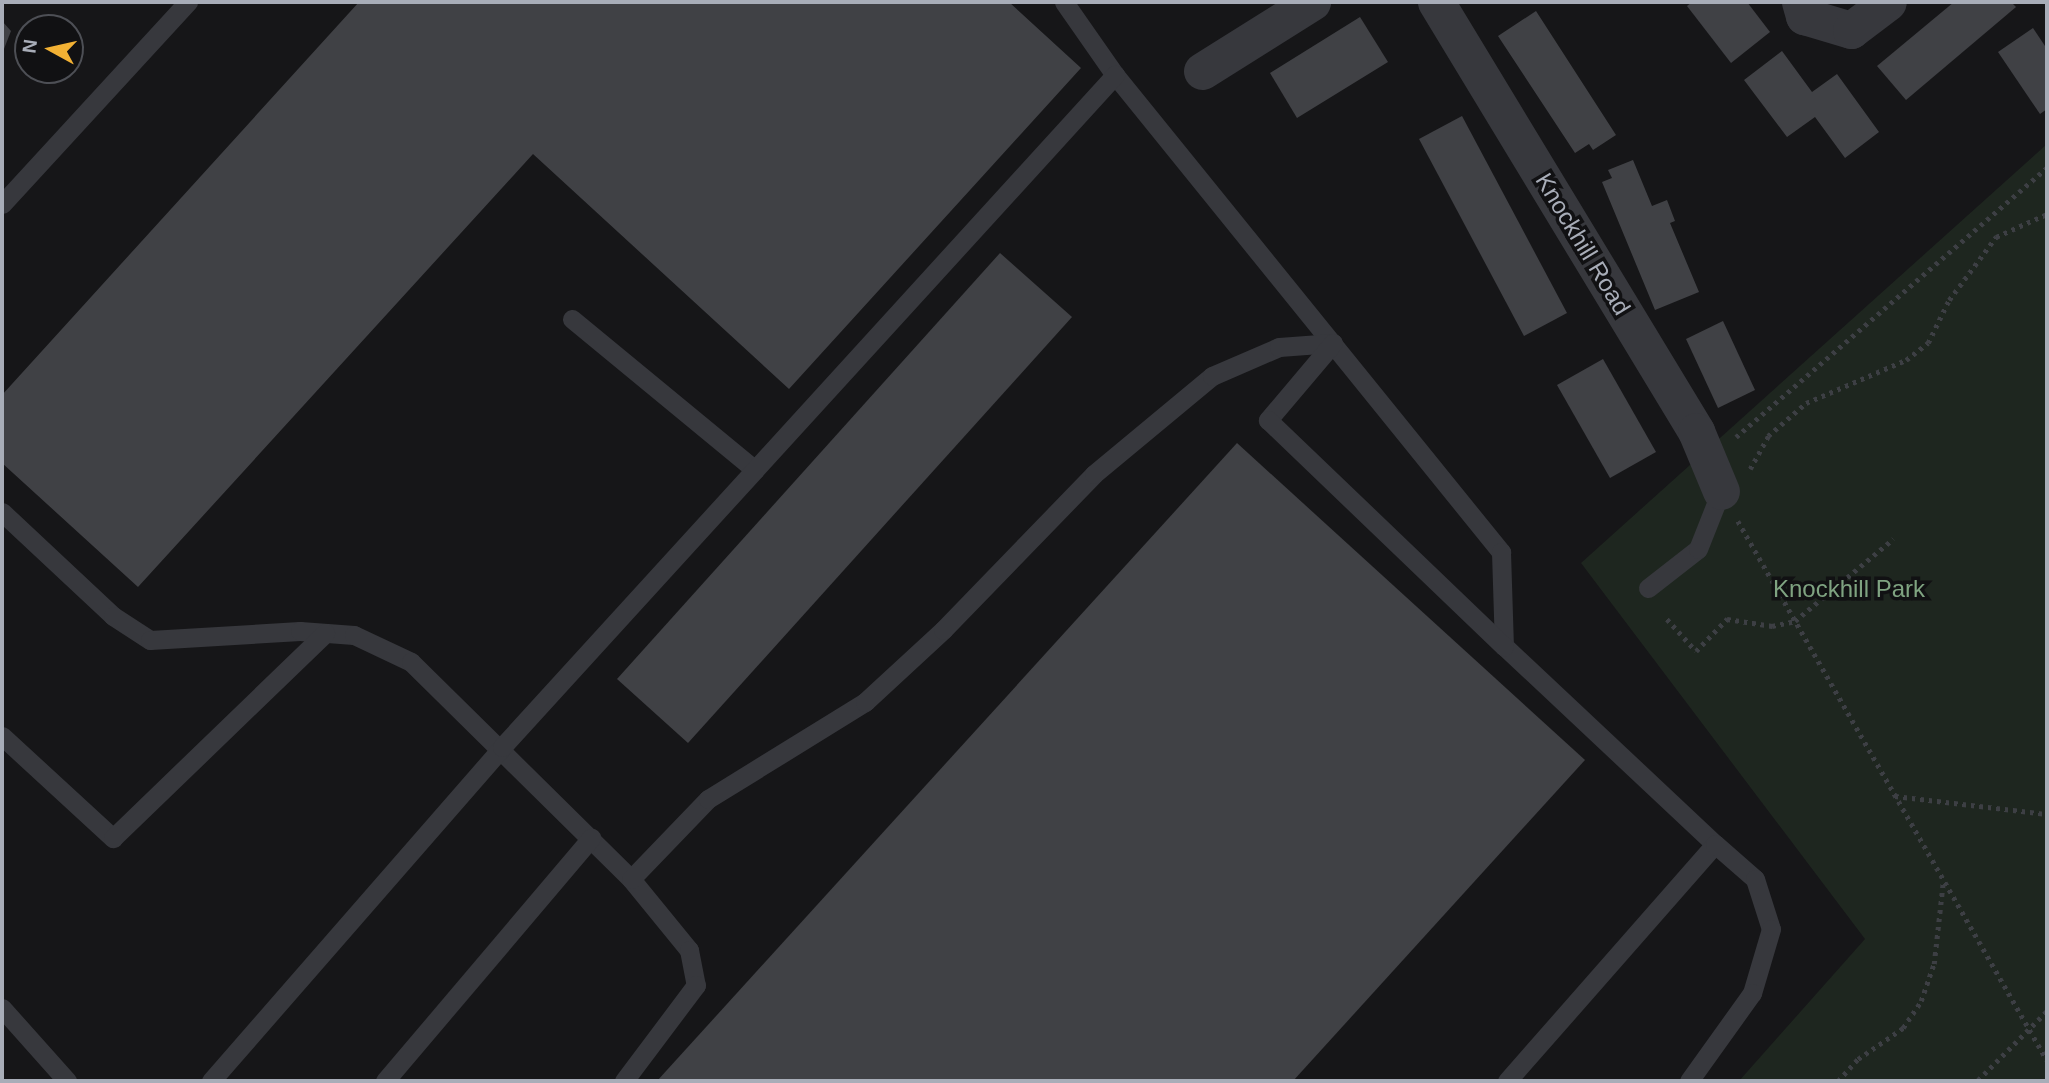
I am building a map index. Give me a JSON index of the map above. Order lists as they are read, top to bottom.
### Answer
{
  "streets": {
    "street": ["Knockhill Road"]
  },
  "parks": ["Knockhill Park"],
  "north": "left"
}
